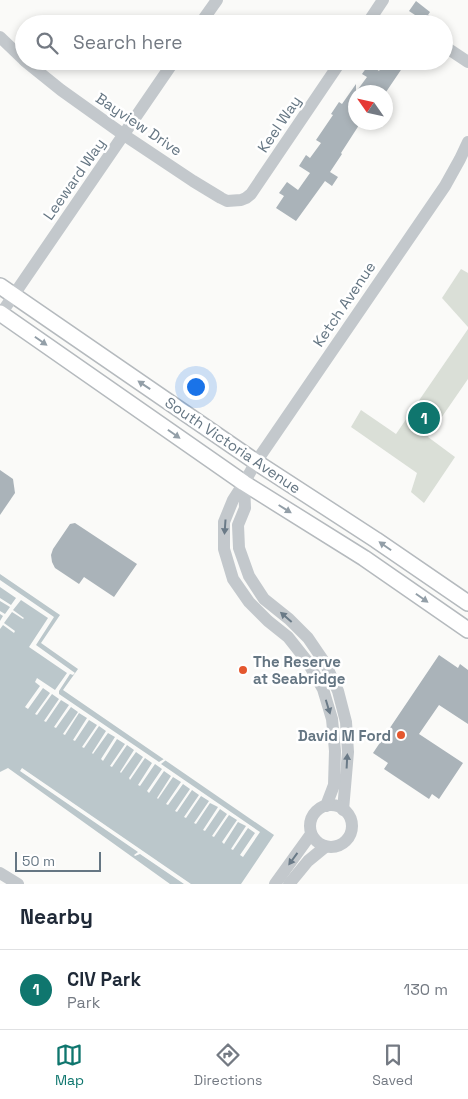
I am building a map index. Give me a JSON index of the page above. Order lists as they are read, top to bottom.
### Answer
{
  "streets": {
    "main road": ["South Victoria Avenue"],
    "street": [
      "Bayview Drive",
      "Keel Way",
      "Leeward Way",
      "Ketch Avenue"
    ]
  },
  "crossings": [
    ["Bayview Drive", "Keel Way"],
    ["Bayview Drive", "Leeward Way"],
    ["Leeward Way", "South Victoria Avenue"],
    ["Ketch Avenue", "South Victoria Avenue"]
  ],
  "places": ["The Reserve at Seabridge", "David M Ford"],
  "scale_bar": "50 m",
  "north": "top left",
  "page": {
    "search": "Search here",
    "pins": "1",
    "scale": "50 m",
    "heading": "Nearby",
    "list": [
      {
        "mark": "1",
        "name": "CIV Park",
        "note": "Park",
        "value": "130 m"
      }
    ],
    "nav": ["Map", "Directions", "Saved"]
  }
}
